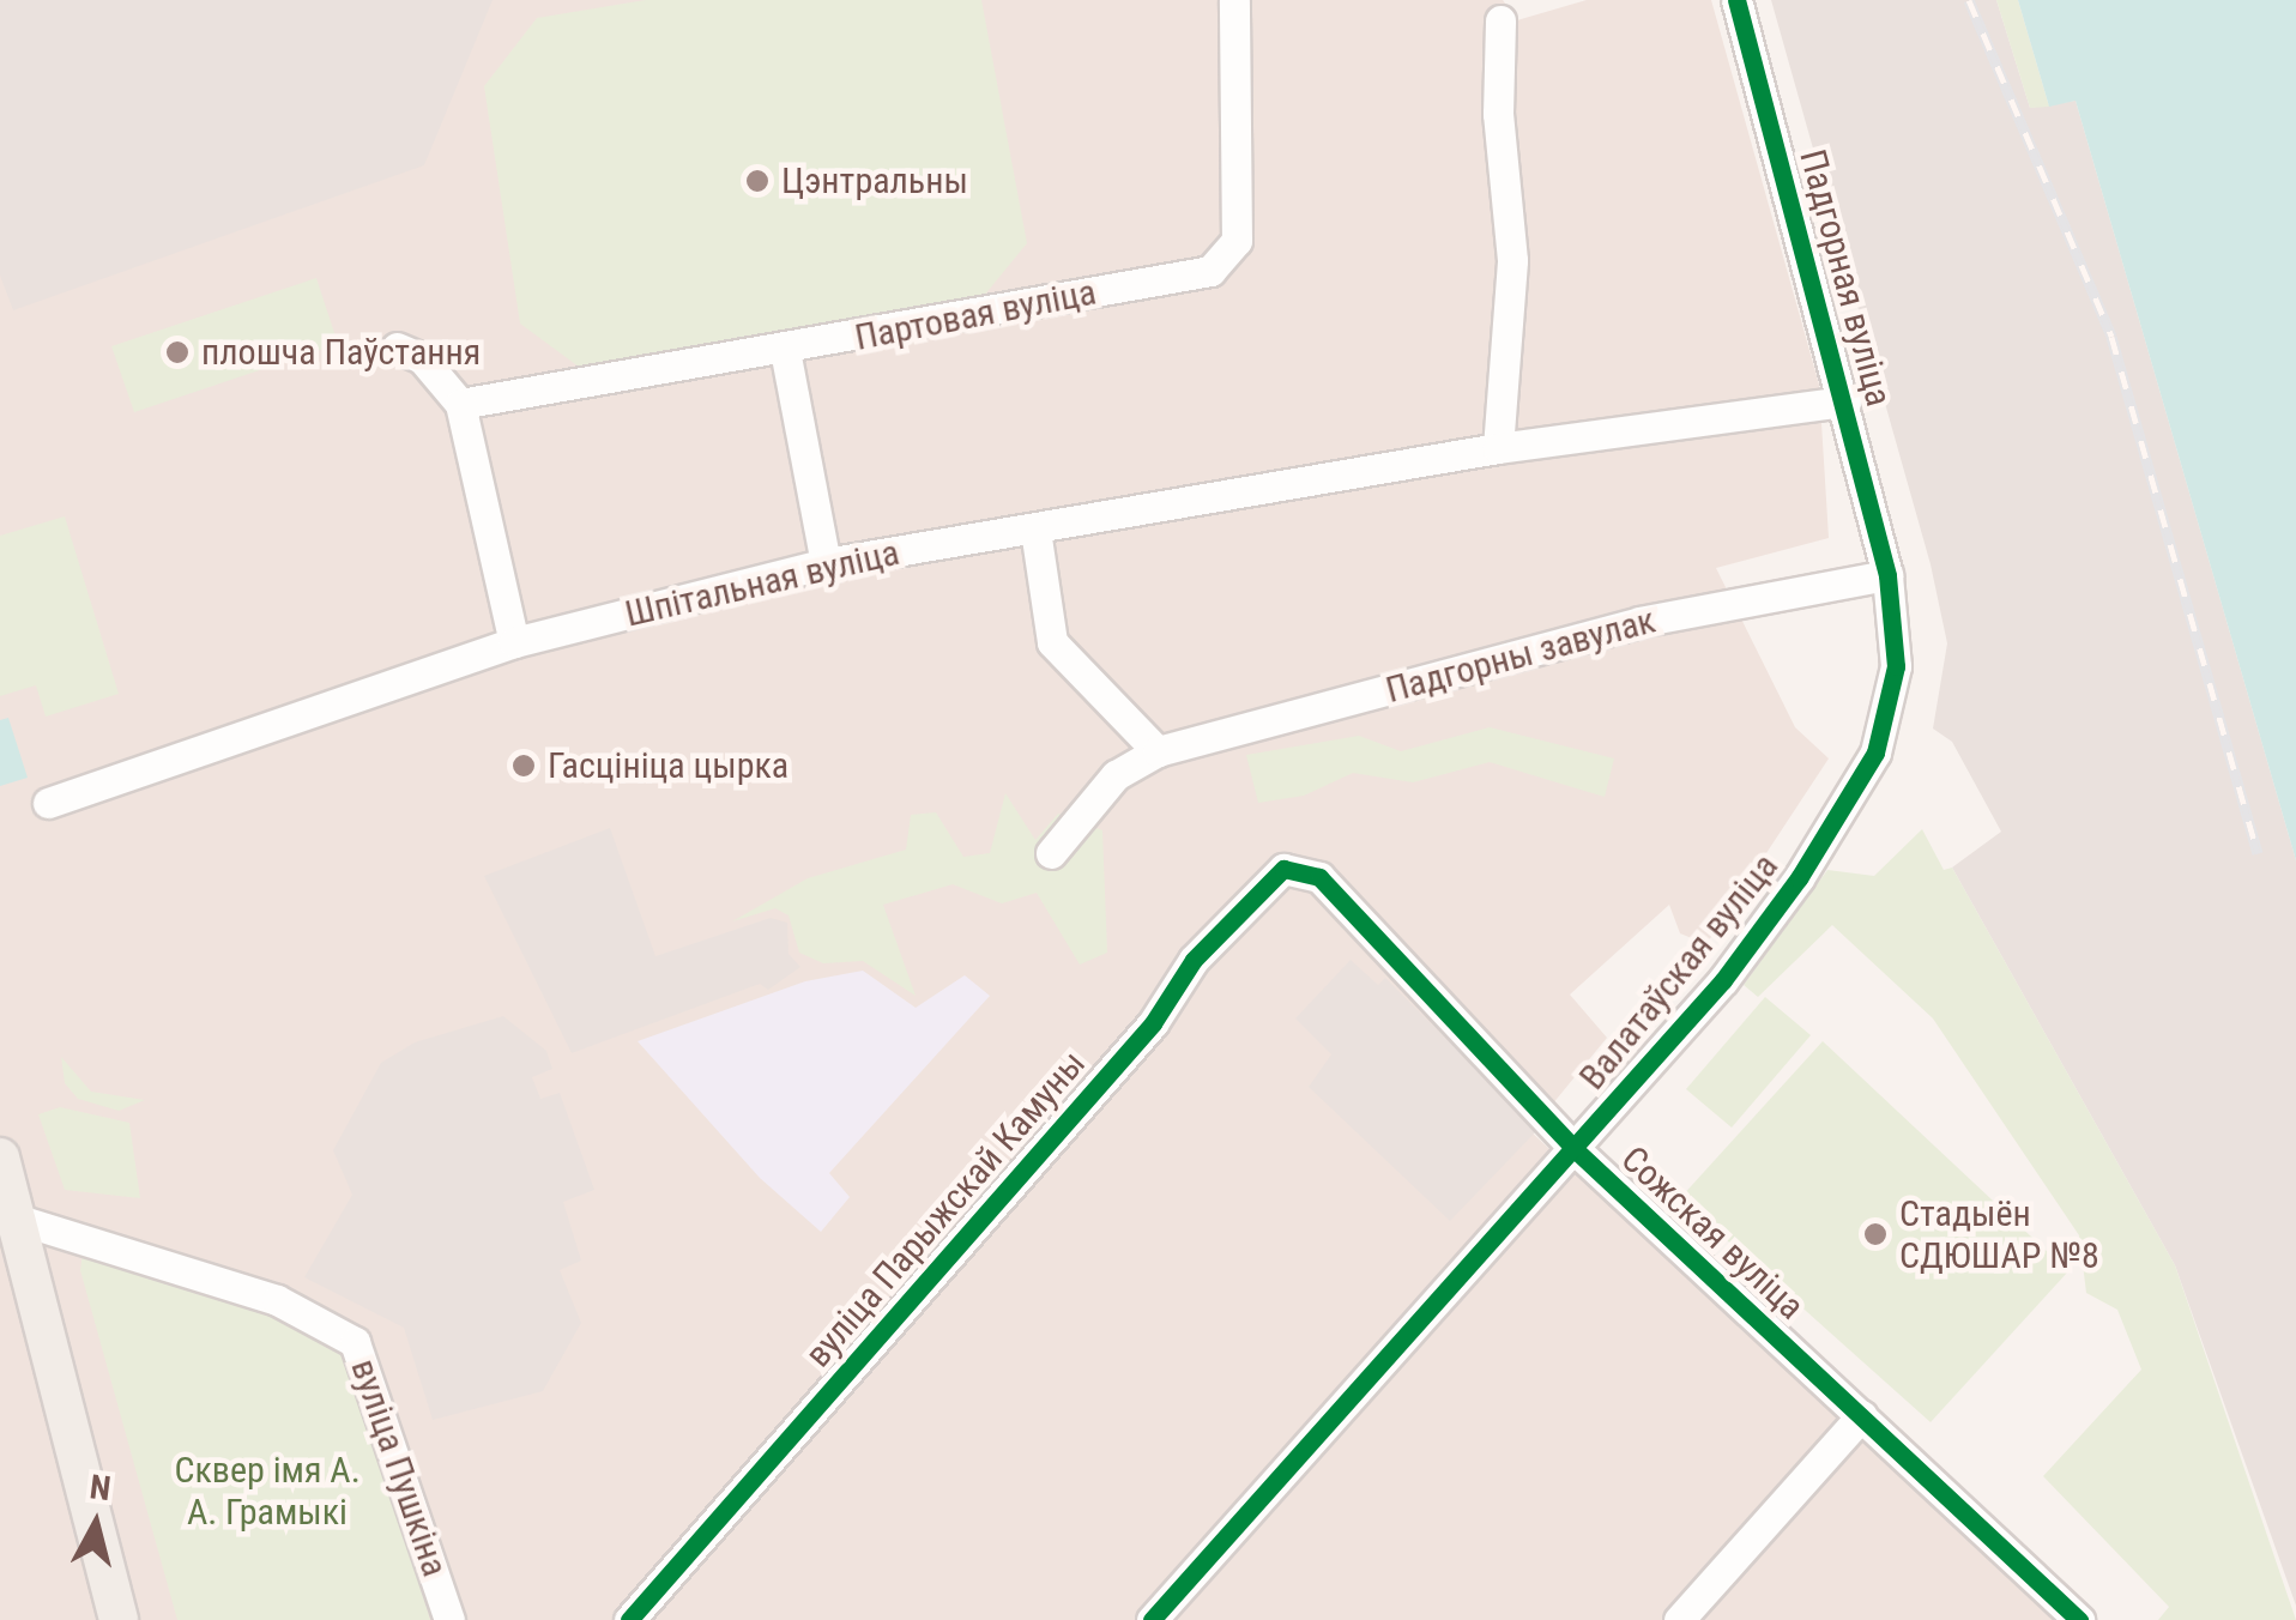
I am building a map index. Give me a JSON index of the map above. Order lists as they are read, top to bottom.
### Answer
{
  "streets": {
    "street": [
      "Падгорная вуліца",
      "Партовая вуліца",
      "Шпітальная вуліца",
      "Падгорны завулак",
      "Валатаўская вуліца",
      "вуліца Парыжскай Камуны",
      "Сожская вуліца",
      "вуліца Пушкіна"
    ]
  },
  "crossings": [
    ["Падгорная вуліца", "Шпітальная вуліца"],
    ["Падгорная вуліца", "Падгорны завулак"],
    ["Падгорная вуліца", "Валатаўская вуліца"],
    ["Падгорны завулак", "Валатаўская вуліца"],
    ["Валатаўская вуліца", "Сожская вуліца"],
    ["вуліца Парыжскай Камуны", "Сожская вуліца"]
  ],
  "parks": ["Сквер імя А. А. Грамыкі"],
  "places": [
    "Цэнтральны",
    "плошча Паўстання",
    "Гасцініца цырка",
    "Стадыён СДЮШАР №8"
  ],
  "north": "top"
}
